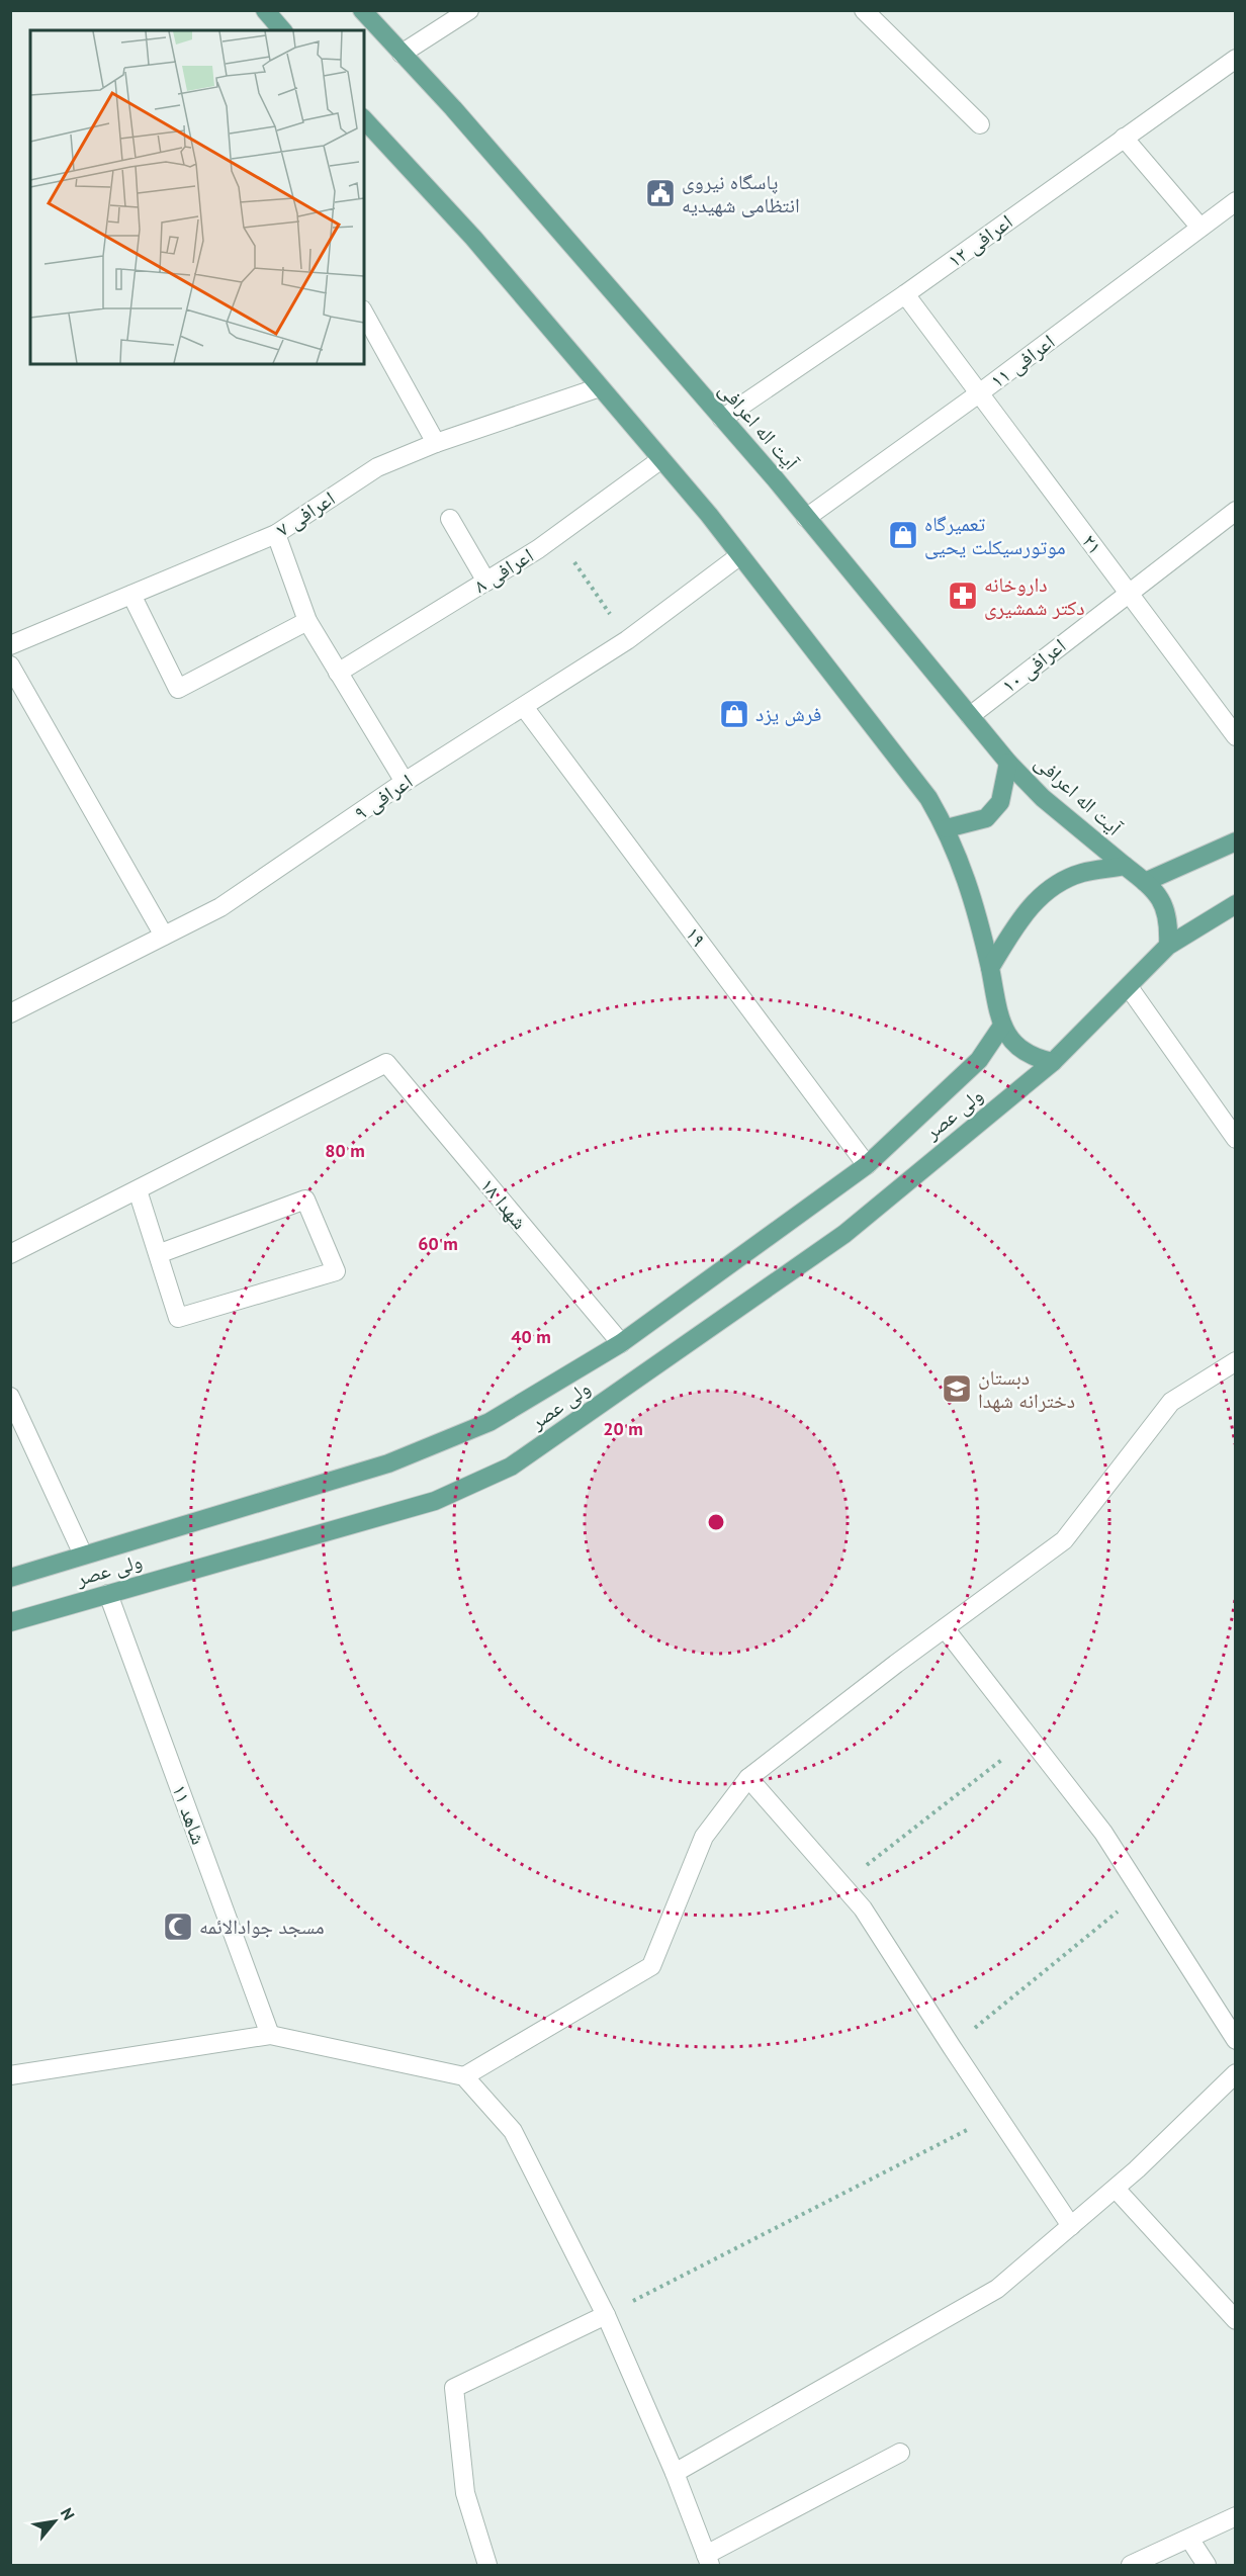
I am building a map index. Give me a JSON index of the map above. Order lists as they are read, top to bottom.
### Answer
{
  "streets": {
    "main road": ["آیت اله اعرافی", "ولی عصر"],
    "street": [
      "اعرافی ۱۲",
      "اعرافی ۱۱",
      "اعرافی ۷",
      "۲۱",
      "اعرافی ۸",
      "اعرافی ۱۰",
      "اعرافی ۹",
      "۱۹",
      "شهدا ۱۸",
      "شاهد ۱۱"
    ]
  },
  "crossings": [
    ["اعرافی ۱۲", "آیت اله اعرافی"],
    ["اعرافی ۱۲", "۲۱"],
    ["اعرافی ۱۱", "آیت اله اعرافی"],
    ["اعرافی ۱۱", "۲۱"],
    ["آیت اله اعرافی", "اعرافی ۱۰"],
    ["آیت اله اعرافی", "ولی عصر"],
    ["۲۱", "اعرافی ۱۰"],
    ["اعرافی ۹", "۱۹"],
    ["۱۹", "ولی عصر"],
    ["ولی عصر", "شهدا ۱۸"],
    ["ولی عصر", "شاهد ۱۱"]
  ],
  "places": {
    "public building": ["پاسگاه نیروی انتظامی شهیدیه"],
    "shop": ["تعمیرگاه موتورسیکلت یحیی", "فرش یزد"],
    "pharmacy": ["داروخانه دکتر شمشیری"],
    "school or university": ["دبستان دخترانه شهدا"],
    "mosque": ["مسجد جوادالائمه"]
  },
  "north": "top right",
  "rings": [
    "80 m",
    "60 m",
    "40 m",
    "20 m"
  ]
}
